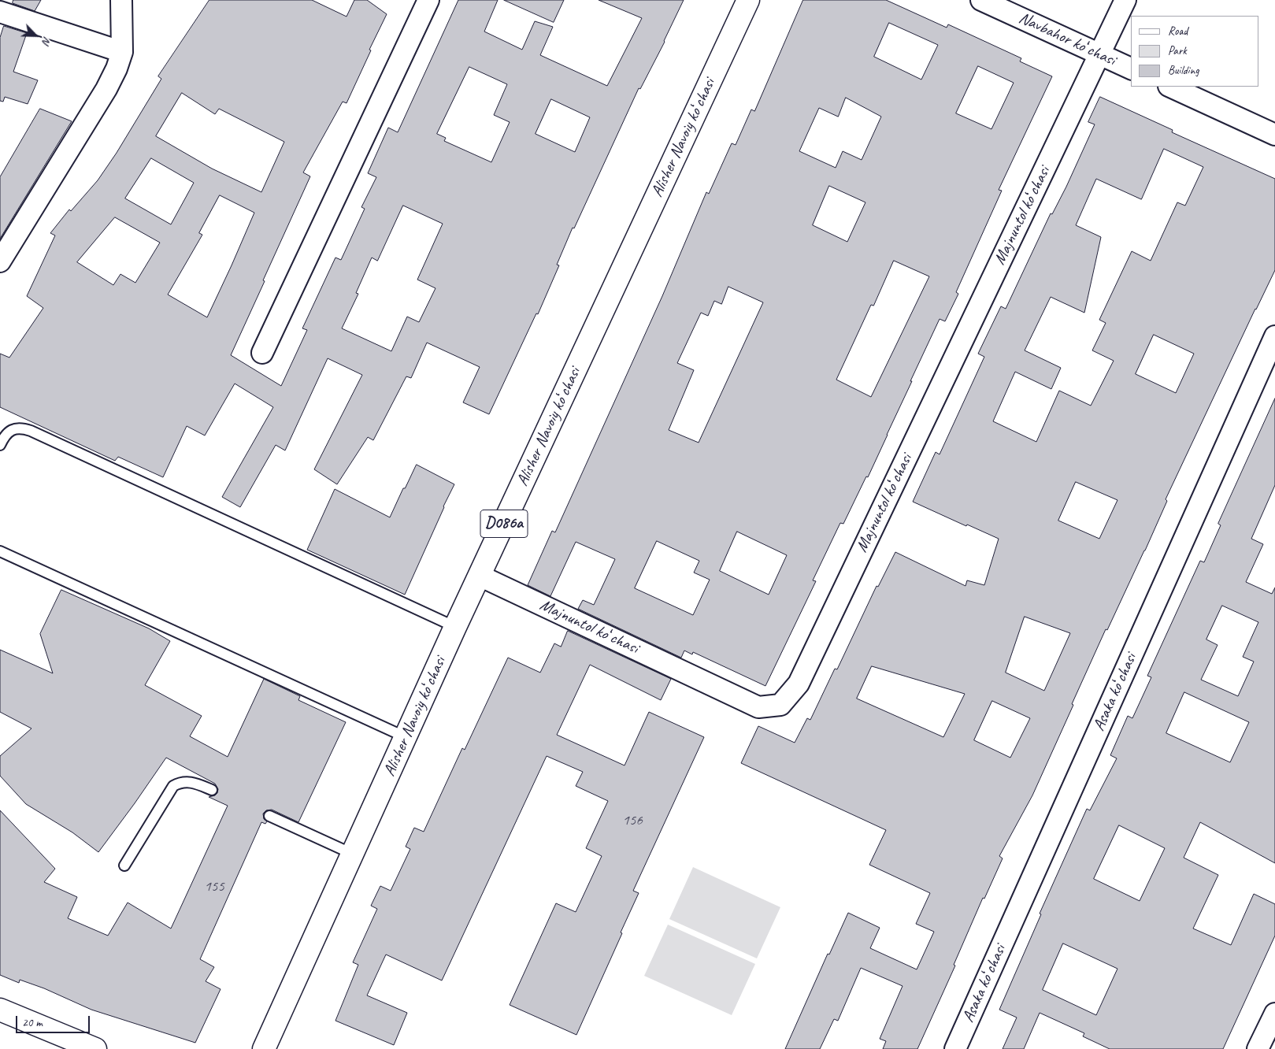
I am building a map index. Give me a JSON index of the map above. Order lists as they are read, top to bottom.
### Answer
{
  "streets": {
    "main road": ["Alisher Navoiy koʻchasi", "D086a"],
    "street": ["Navbahor koʻchasi", "Majnuntol koʻchasi", "Asaka koʻchasi"]
  },
  "crossings": [
    ["Navbahor koʻchasi", "Majnuntol koʻchasi"],
    ["Alisher Navoiy koʻchasi", "Majnuntol koʻchasi"]
  ],
  "house_numbers": ["156", "155"],
  "legend": ["Road", "Park", "Building"],
  "scale_bar": "20 m",
  "north": "bottom right"
}
